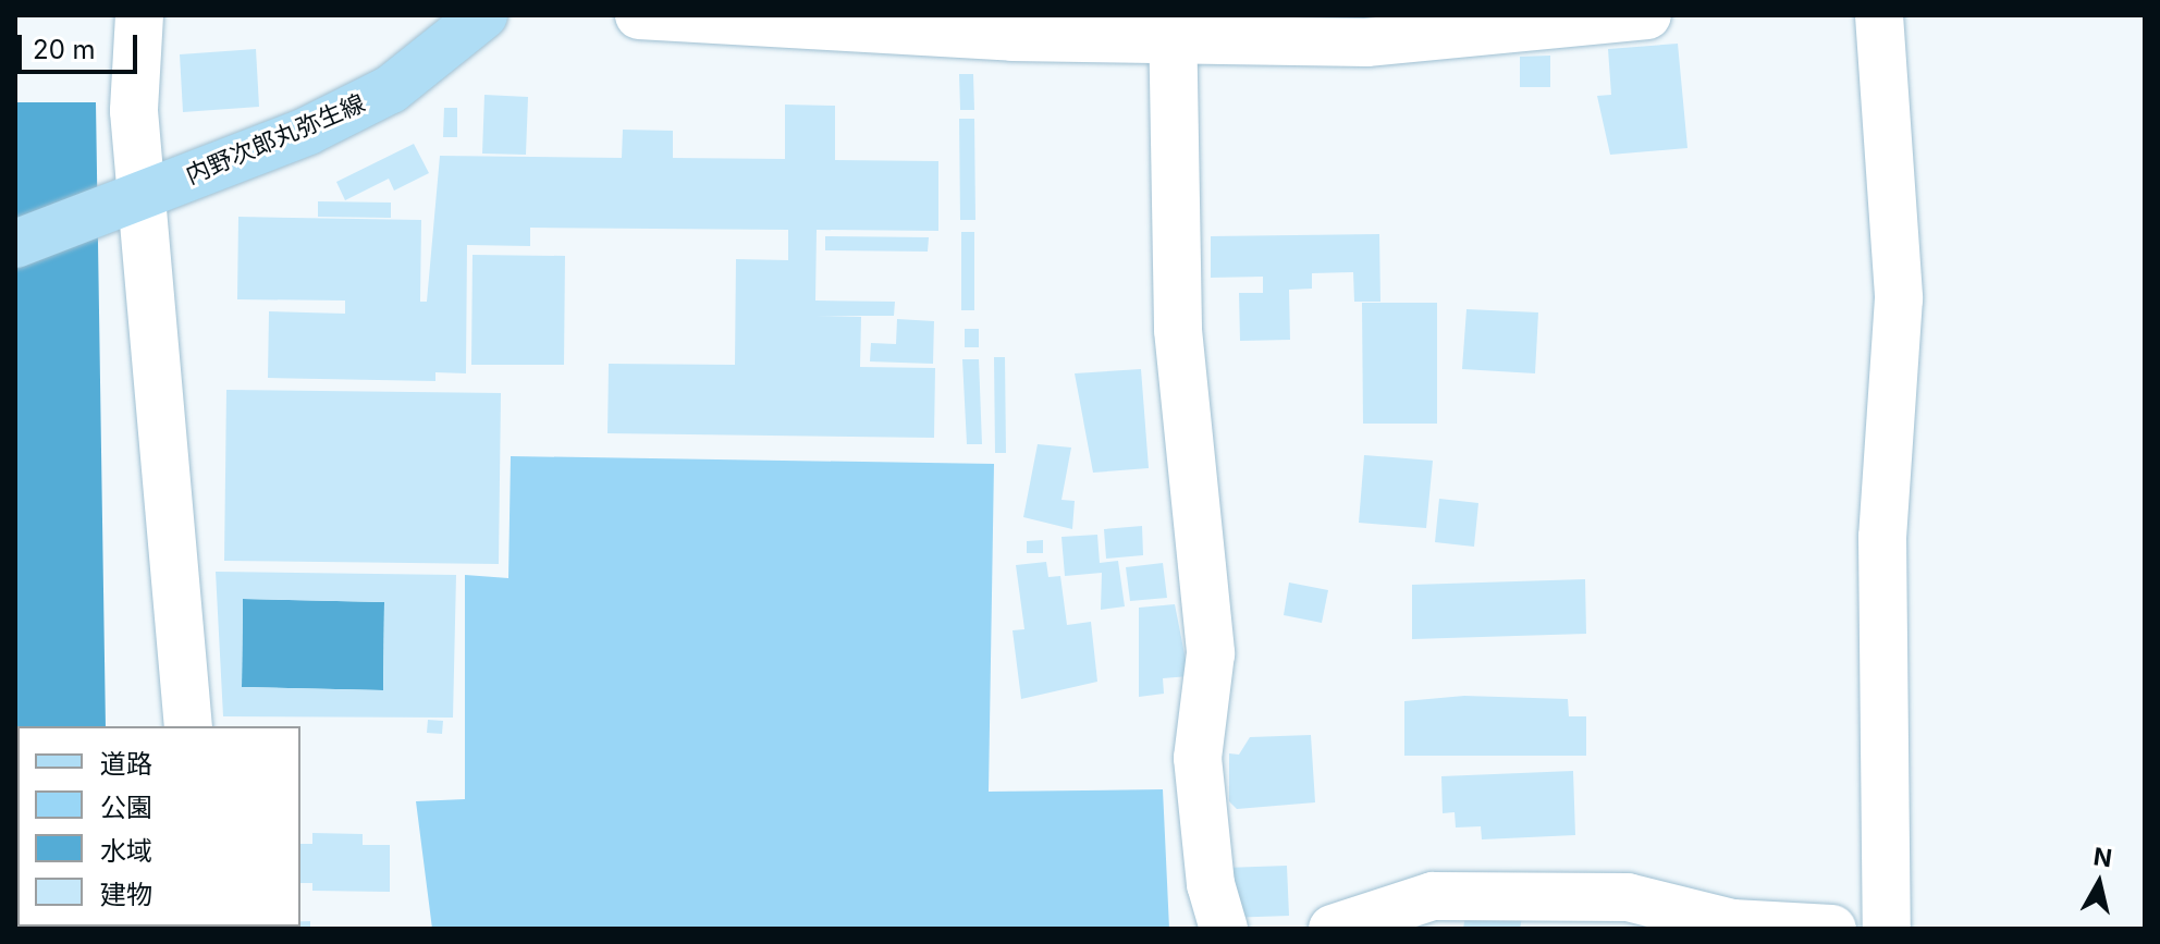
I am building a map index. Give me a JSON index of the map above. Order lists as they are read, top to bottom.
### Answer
{
  "streets": {
    "main road": ["内野次郎丸弥生線"]
  },
  "legend": [
    "道路",
    "公園",
    "水域",
    "建物"
  ],
  "scale_bar": "20 m",
  "north": "top"
}
